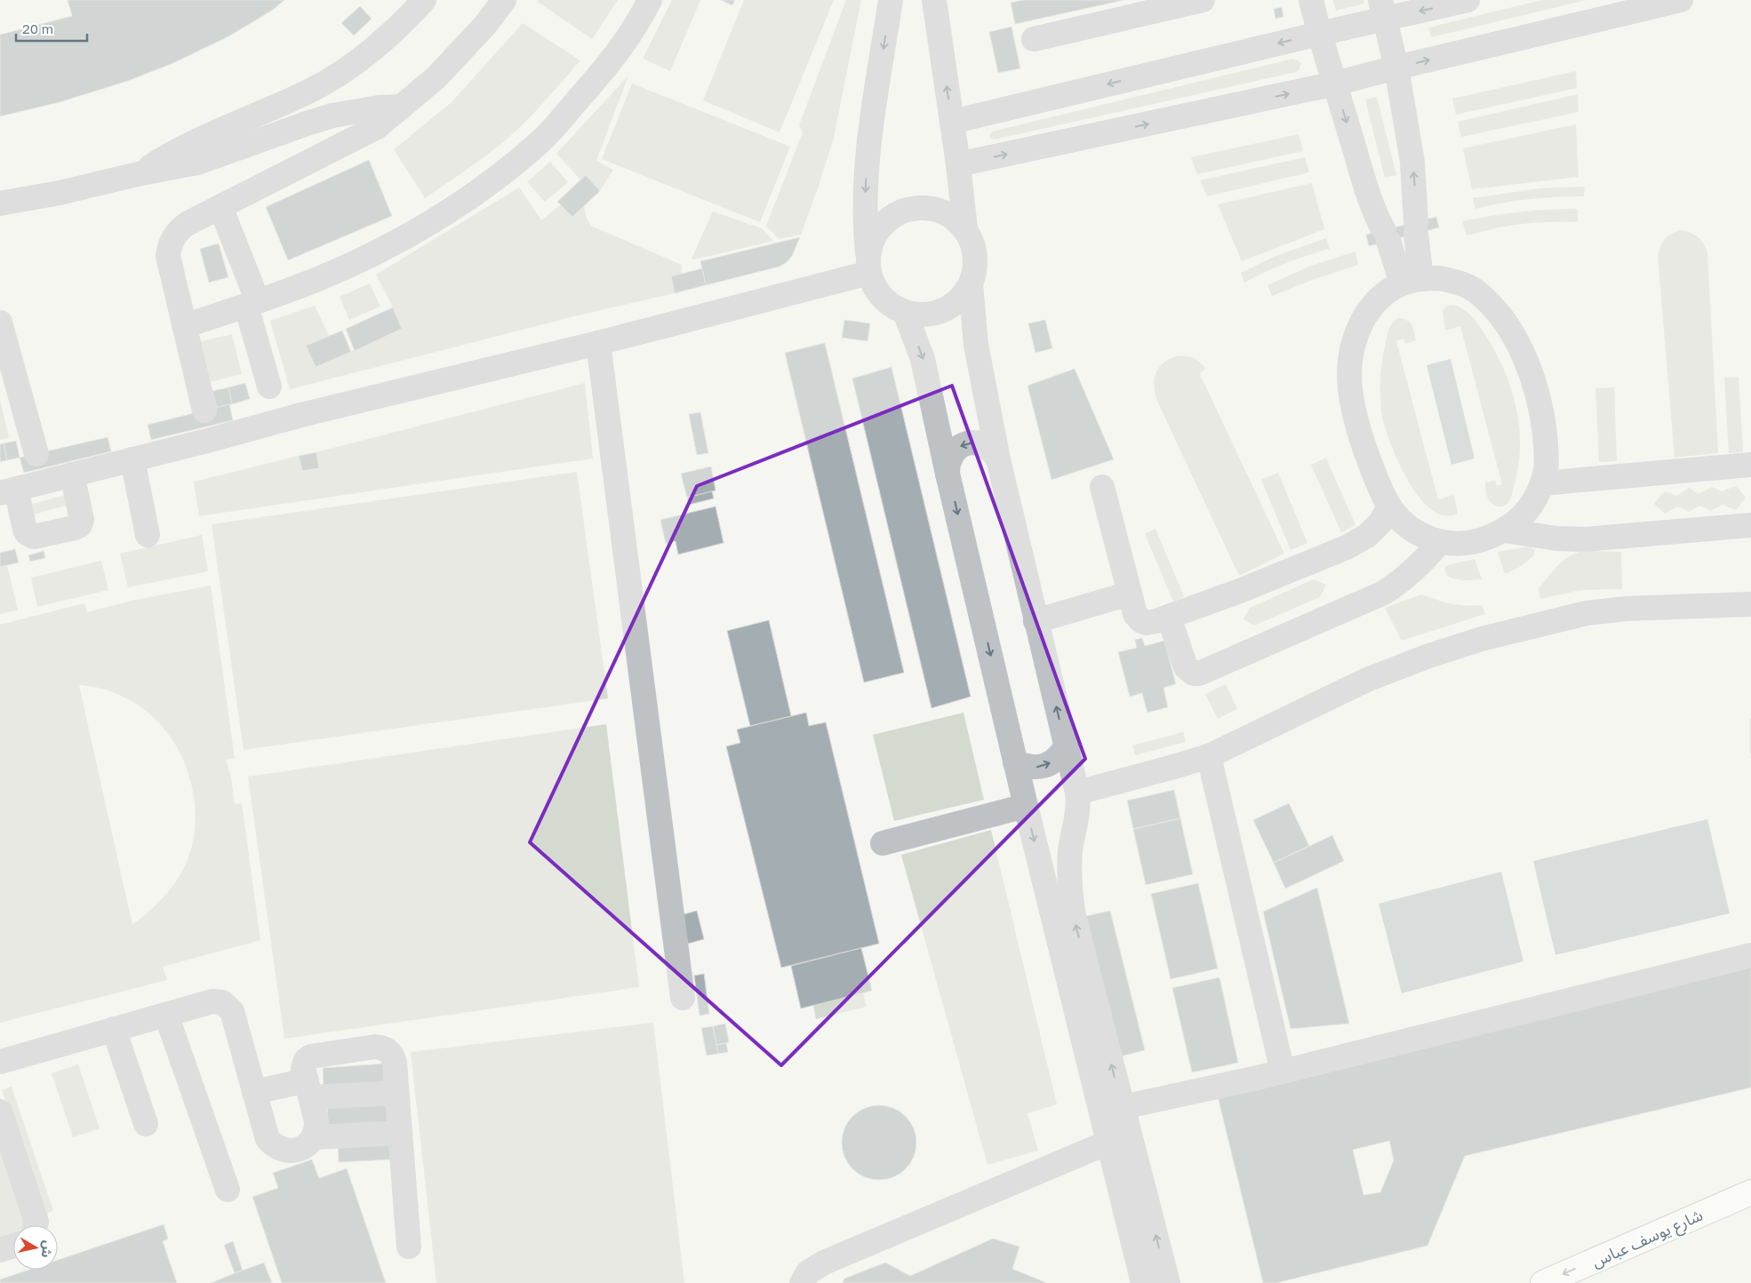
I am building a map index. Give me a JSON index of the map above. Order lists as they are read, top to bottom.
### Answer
{
  "streets": {
    "main road": ["شارع يوسف عباس"]
  },
  "one_way": ["شارع يوسف عباس"],
  "scale_bar": "20 m",
  "north": "right"
}
